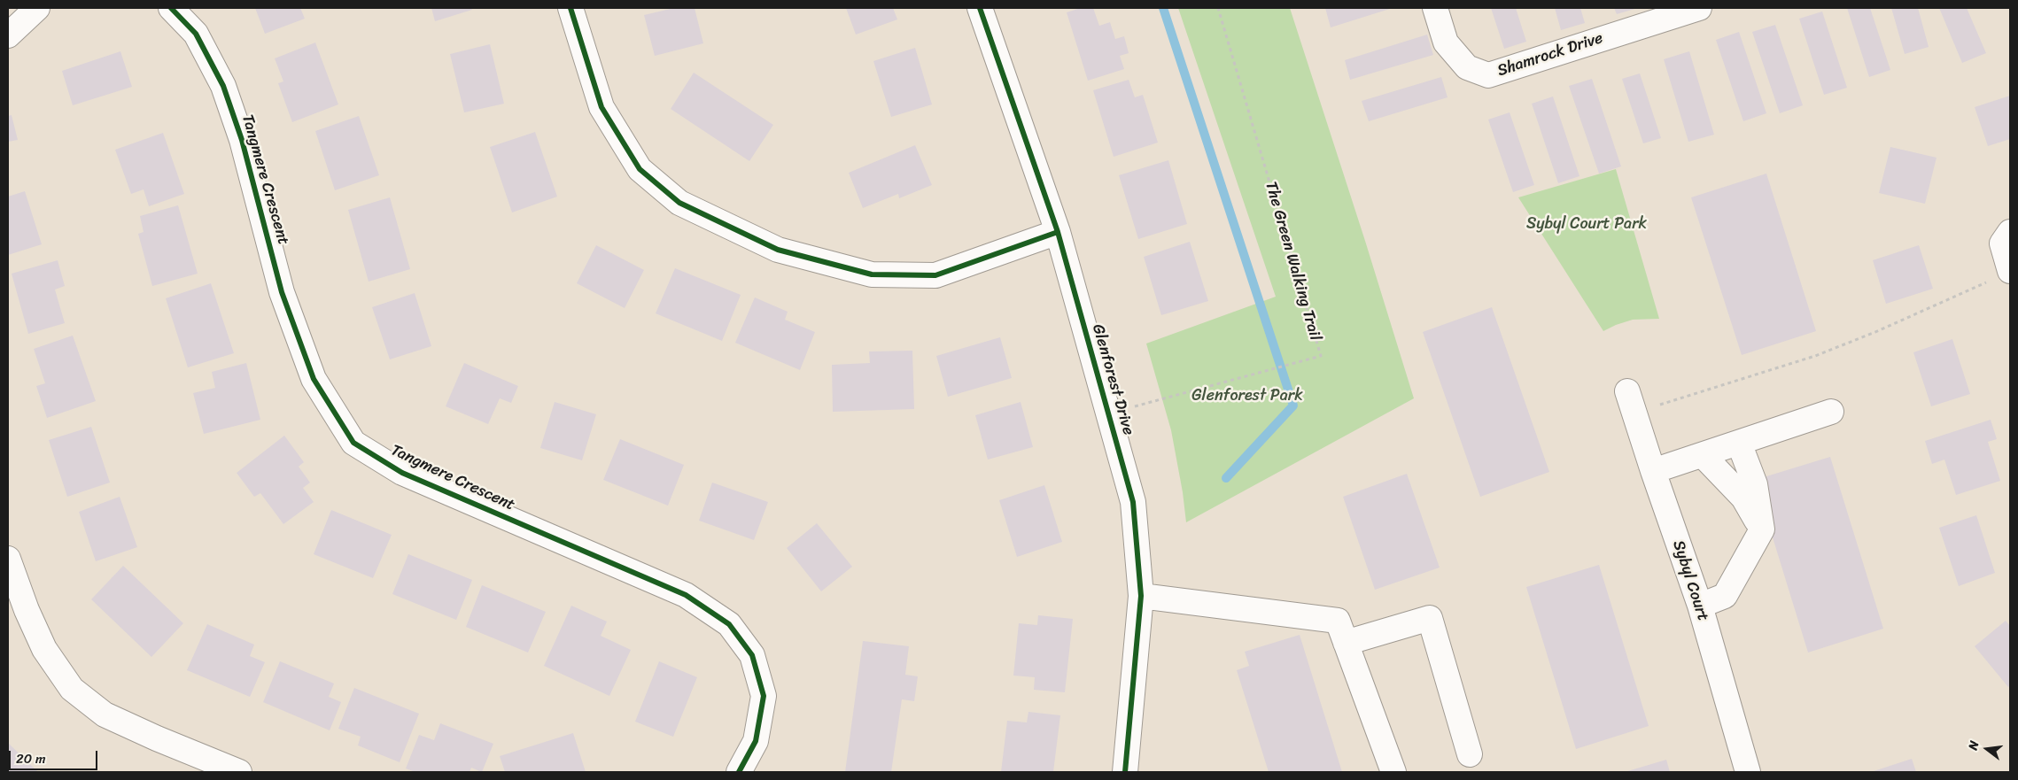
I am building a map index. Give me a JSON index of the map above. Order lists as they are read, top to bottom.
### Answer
{
  "streets": {
    "street": [
      "Shamrock Drive",
      "Tangmere Crescent",
      "Glenforest Drive",
      "Sybyl Court"
    ],
    "path": ["The Green Walking Trail"]
  },
  "crossings": [
    ["The Green Walking Trail", "Glenforest Drive"]
  ],
  "parks": ["Sybyl Court Park", "Glenforest Park"],
  "scale_bar": "20 m",
  "north": "left"
}
